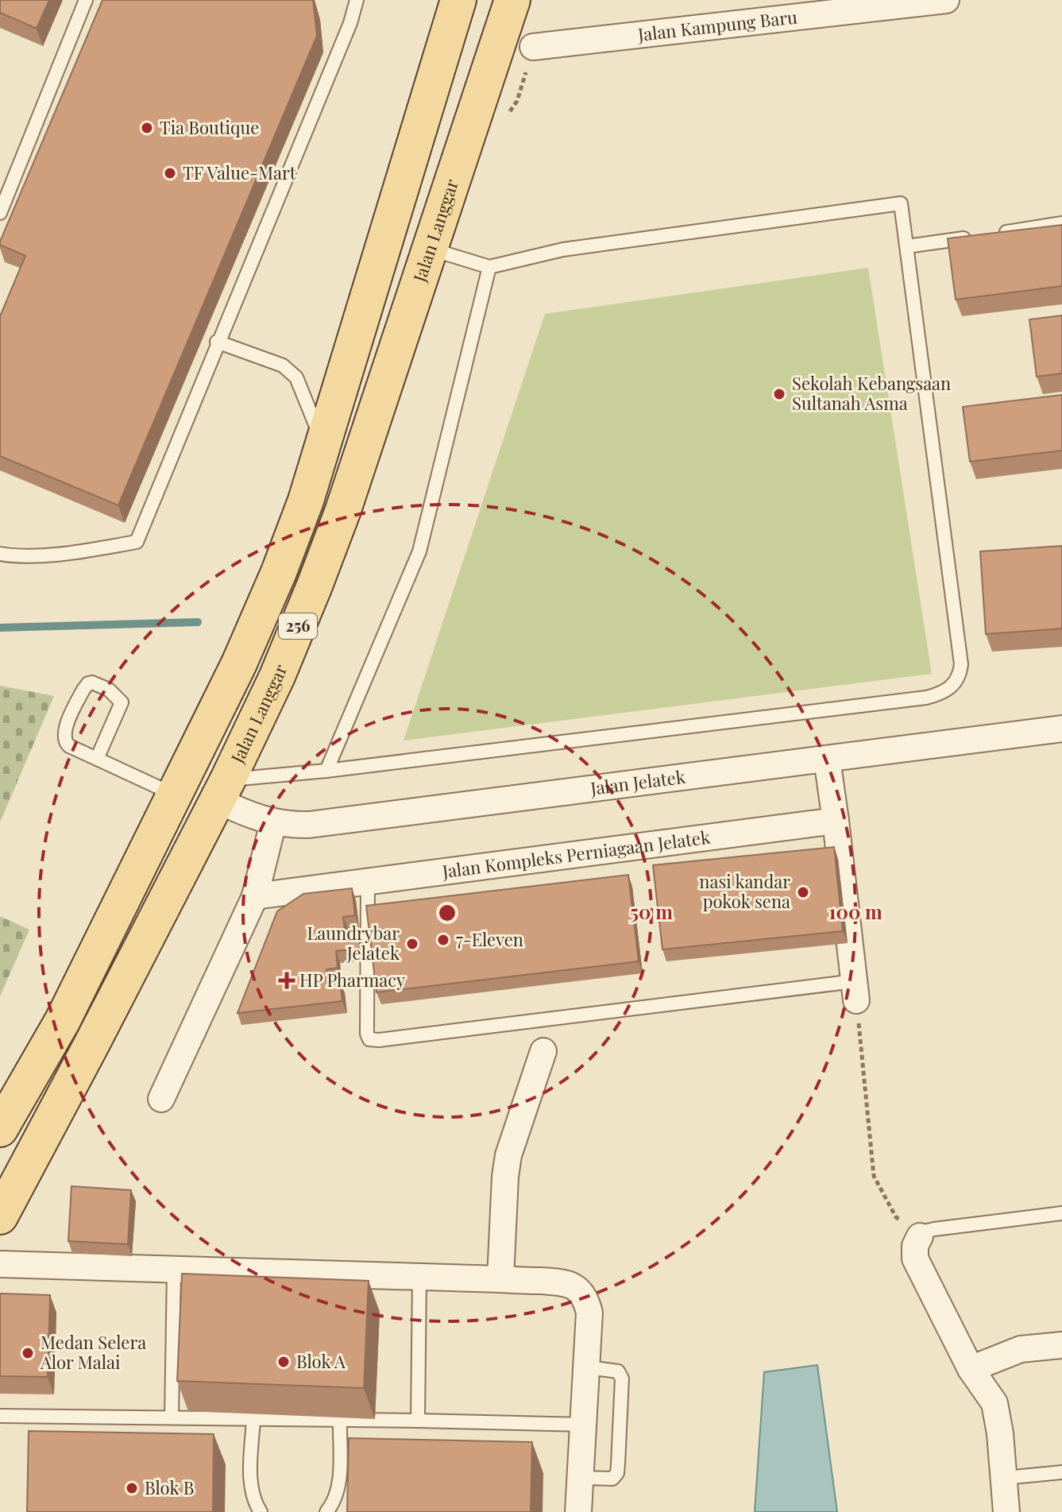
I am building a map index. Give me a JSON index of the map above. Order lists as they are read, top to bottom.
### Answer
{
  "streets": {
    "main road": ["Jalan Langgar", "256"],
    "street": ["Jalan Kampung Baru", "Jalan Jelatek", "Jalan Kompleks Perniagaan Jelatek"]
  },
  "crossings": [
    ["Jalan Langgar", "Jalan Jelatek"]
  ],
  "places": {
    "other": [
      "Tia Boutique",
      "TF Value-Mart",
      "Sekolah Kebangsaan Sultanah Asma",
      "nasi kandar pokok sena",
      "7-Eleven",
      "Laundrybar Jelatek",
      "Medan Selera Alor Malai",
      "Blok A",
      "Blok B"
    ],
    "health": ["HP Pharmacy"]
  },
  "rings": ["50 m", "100 m"]
}
